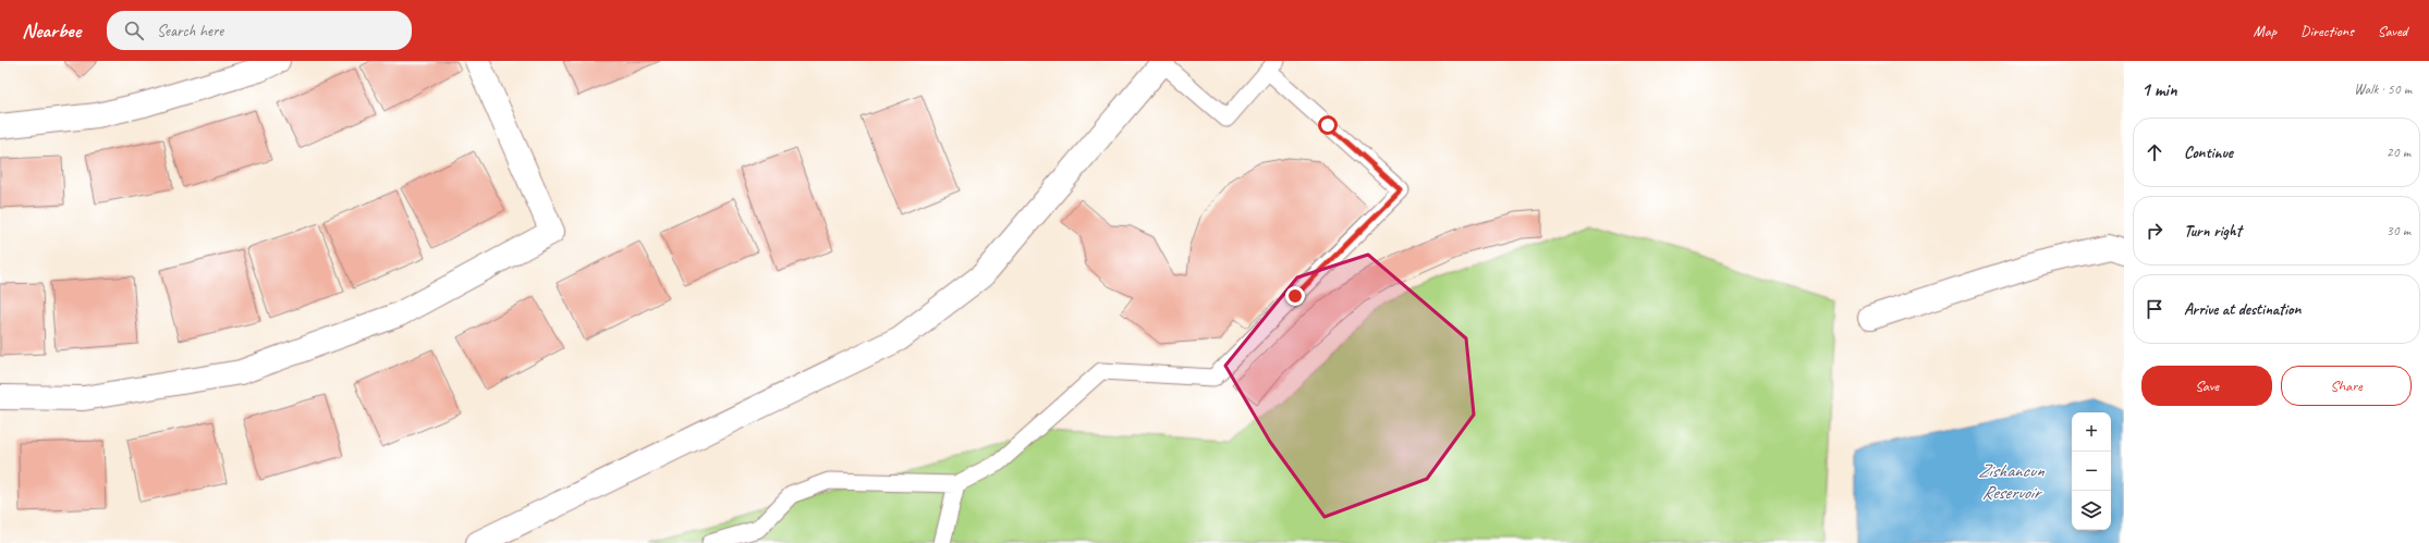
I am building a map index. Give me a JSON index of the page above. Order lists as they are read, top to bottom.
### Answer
{
  "water": ["Zishancun Reservoir"],
  "page": {
    "header": "Nearbee",
    "search": "Search here",
    "nav": ["Map", "Directions", "Saved"],
    "heading": ["1 min", "Walk · 50 m"],
    "list": [
      ["Continue", "20 m"],
      ["Turn right", "30 m"],
      "Arrive at destination"
    ],
    "buttons": ["Save", "Share"],
    "map_buttons": ["+", "−"]
  }
}
